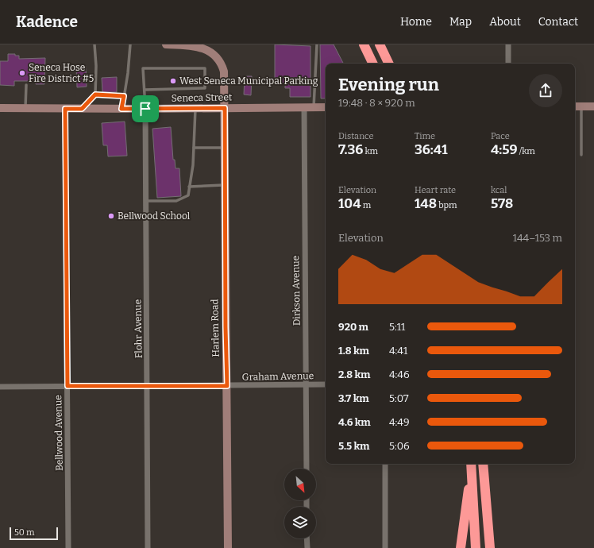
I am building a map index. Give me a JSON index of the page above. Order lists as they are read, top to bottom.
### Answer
{
  "streets": {
    "main road": ["Seneca Street", "Harlem Road"],
    "street": [
      "Dirkson Avenue",
      "Flohr Avenue",
      "Graham Avenue",
      "Bellwood Avenue"
    ]
  },
  "crossings": [
    ["Seneca Street", "Dirkson Avenue"],
    ["Seneca Street", "Harlem Road"],
    ["Seneca Street", "Flohr Avenue"],
    ["Seneca Street", "Bellwood Avenue"],
    ["Dirkson Avenue", "Graham Avenue"],
    ["Harlem Road", "Graham Avenue"],
    ["Flohr Avenue", "Graham Avenue"],
    ["Graham Avenue", "Bellwood Avenue"]
  ],
  "places": ["Seneca Hose Fire District #5", "West Seneca Municipal Parking", "Bellwood School"],
  "scale_bar": "50 m",
  "north": "bottom right",
  "page": {
    "header": "Kadence",
    "nav": [
      "Home",
      "Map",
      "About",
      "Contact"
    ],
    "heading": ["Evening run", "19:48 · 8 × 920 m"],
    "stats": [
      ["Distance", "7.36 km"],
      ["Time", "36:41"],
      ["Pace", "4:59 /km"],
      ["Elevation", "104 m"],
      ["Heart rate", "148 bpm"],
      ["kcal", "578"]
    ],
    "chart": ["Elevation", "144–153 m"],
    "list": [
      {
        "name": "920 m",
        "note": "5:11"
      },
      {
        "name": "1.8 km",
        "note": "4:41"
      },
      {
        "name": "2.8 km",
        "note": "4:46"
      },
      {
        "name": "3.7 km",
        "note": "5:07"
      },
      {
        "name": "4.6 km",
        "note": "4:49"
      },
      {
        "name": "5.5 km",
        "note": "5:06"
      }
    ],
    "scale": "50 m"
  }
}
